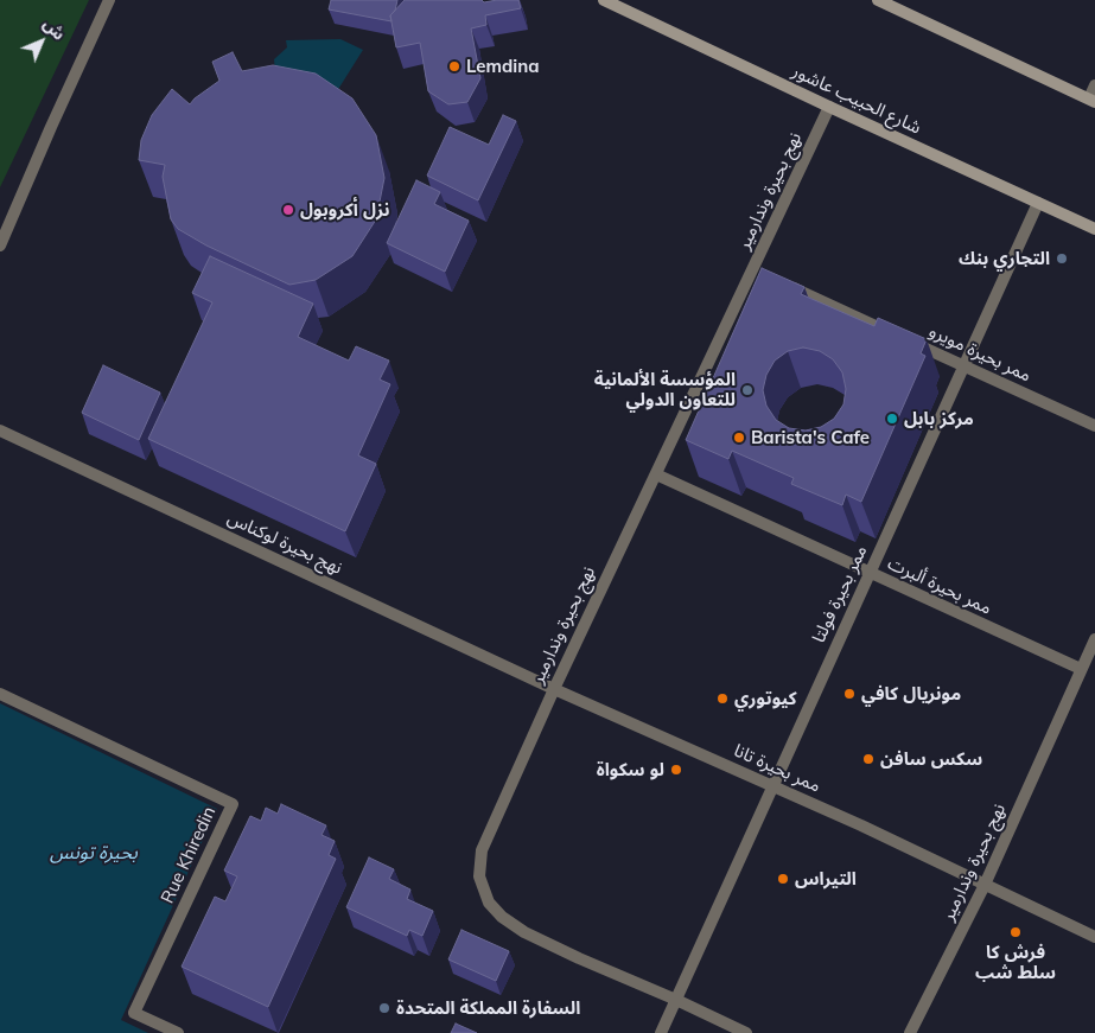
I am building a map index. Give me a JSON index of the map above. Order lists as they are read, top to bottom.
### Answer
{
  "streets": {
    "main road": ["شارع الحبيب عاشور"],
    "street": [
      "نهج بحيرة وندارمير",
      "ممر بحيرة مويرو",
      "نهج بحيرة لوكناس",
      "ممر بحيرة ألبرت",
      "ممر بحيرة فولتا",
      "ممر بحيرة تانا",
      "Rue Khiredin"
    ]
  },
  "crossings": [
    ["شارع الحبيب عاشور", "نهج بحيرة وندارمير"],
    ["شارع الحبيب عاشور", "ممر بحيرة فولتا"],
    ["نهج بحيرة وندارمير", "نهج بحيرة لوكناس"],
    ["نهج بحيرة وندارمير", "ممر بحيرة ألبرت"],
    ["نهج بحيرة وندارمير", "ممر بحيرة فولتا"],
    ["نهج بحيرة وندارمير", "ممر بحيرة تانا"],
    ["ممر بحيرة مويرو", "ممر بحيرة فولتا"],
    ["نهج بحيرة لوكناس", "ممر بحيرة تانا"],
    ["ممر بحيرة ألبرت", "ممر بحيرة فولتا"],
    ["ممر بحيرة فولتا", "ممر بحيرة تانا"]
  ],
  "water": ["بحيرة تونس"],
  "places": [
    "Lemdina",
    "نزل أكروبول",
    "التجاري بنك",
    "المؤسسة الألمانية للتعاون الدولي",
    "مركز بابل",
    "Barista's Cafe",
    "مونريال كافي",
    "كيوتوري",
    "سكس سافن",
    "لو سكواة",
    "التيراس",
    "فرش كا سلط شب",
    "السفارة المملكة المتحدة"
  ],
  "north": "top right"
}
